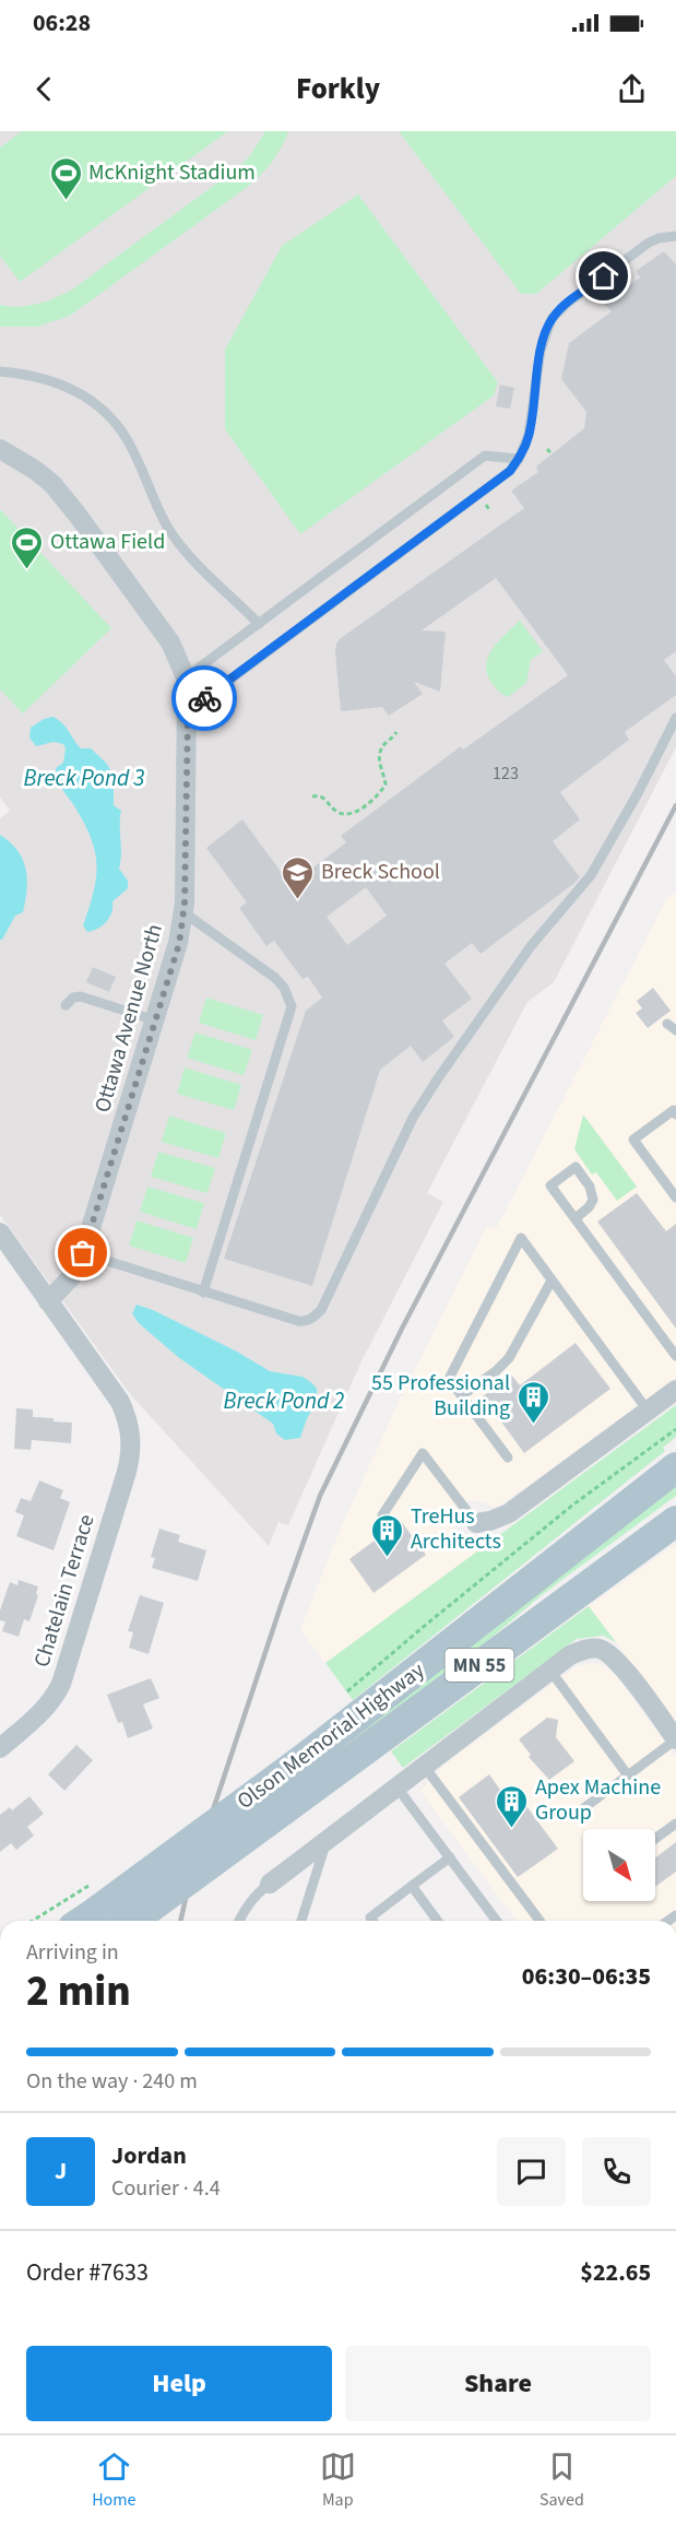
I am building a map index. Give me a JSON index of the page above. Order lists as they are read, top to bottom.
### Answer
{
  "streets": {
    "main road": ["MN 55", "Olson Memorial Highway"],
    "street": ["Ottawa Avenue North", "Chatelain Terrace"]
  },
  "crossings": [
    ["Ottawa Avenue North", "Chatelain Terrace"]
  ],
  "water": ["Breck Pond 3", "Breck Pond 2"],
  "places": {
    "sports": ["McKnight Stadium", "Ottawa Field"],
    "school or university": ["Breck School"],
    "building": ["55 Professional Building", "TreHus Architects", "Apex Machine Group"]
  },
  "house_numbers": ["123"],
  "north": "bottom right",
  "page": {
    "status": "06:28",
    "header": "Forkly",
    "heading": ["2 min", "Arriving in", "06:30–06:35"],
    "panel": [
      "Jordan",
      "Courier · 4.4",
      "Order #7633",
      "$22.65"
    ],
    "bar": "On the way · 240 m",
    "round": "J",
    "buttons": ["Help", "Share"],
    "tabs": ["Home", "Map", "Saved"]
  }
}
